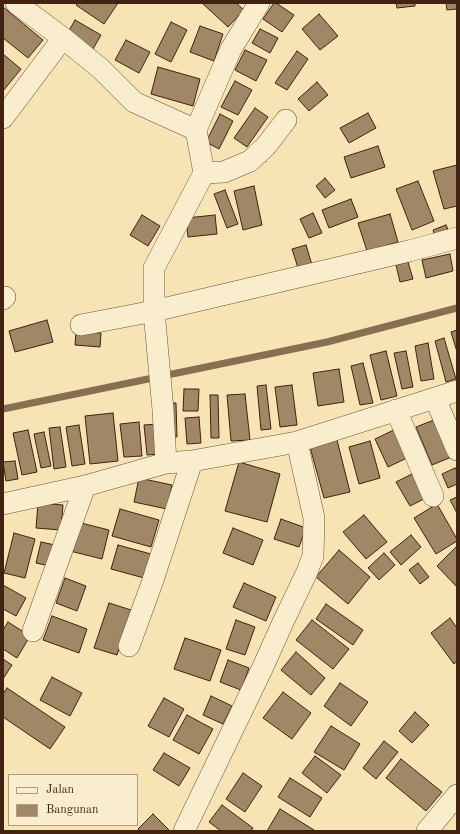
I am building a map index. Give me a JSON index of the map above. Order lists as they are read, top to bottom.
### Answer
{
  "legend": ["Jalan", "Bangunan"]
}
